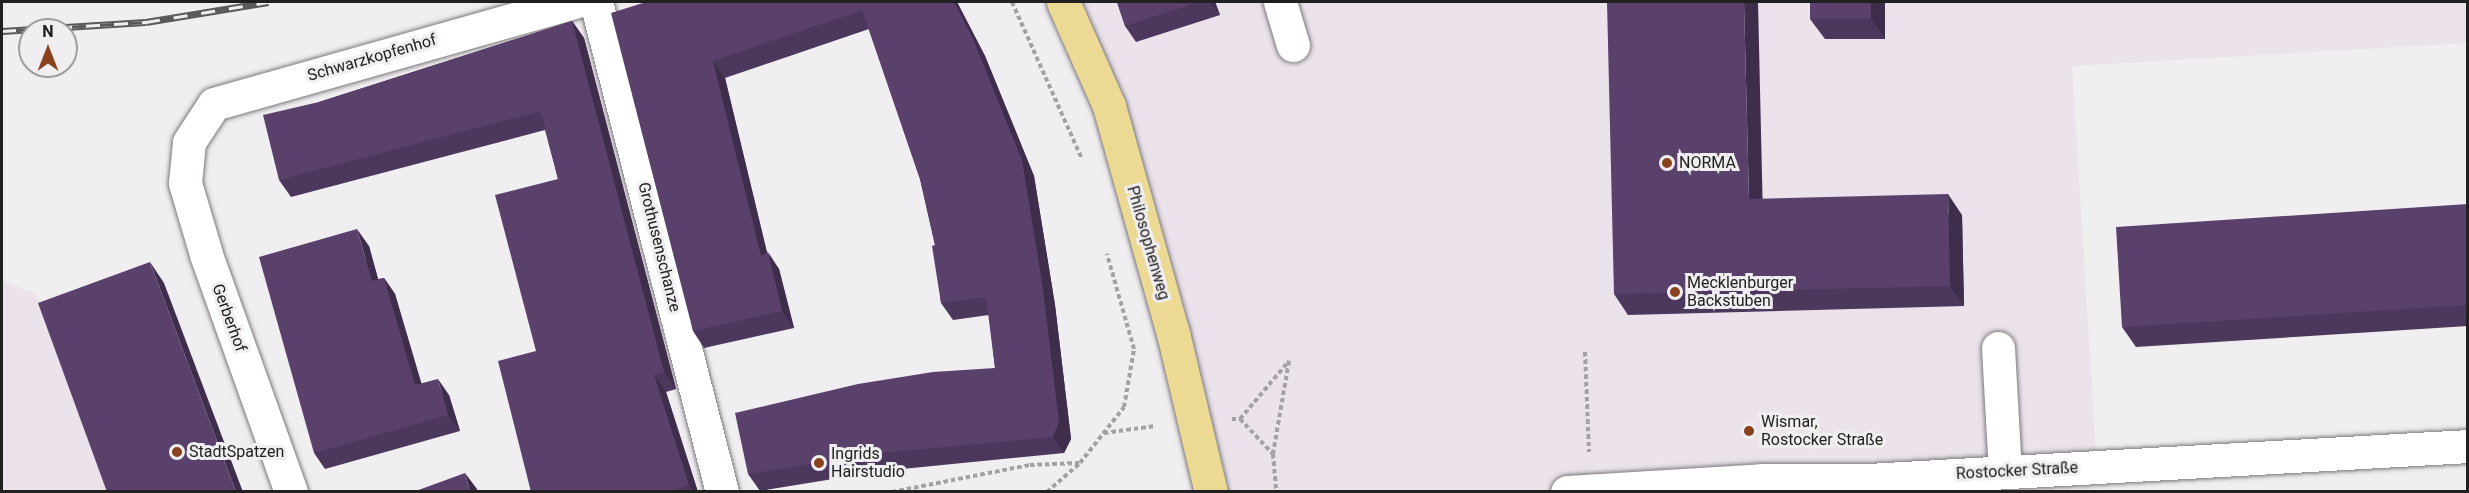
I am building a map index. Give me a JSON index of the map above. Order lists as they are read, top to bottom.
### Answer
{
  "streets": {
    "main road": ["Philosophenweg"],
    "street": [
      "Schwarzkopfenhof",
      "Grothusenschanze",
      "Gerberhof",
      "Rostocker Straße"
    ]
  },
  "crossings": [
    ["Schwarzkopfenhof", "Gerberhof"]
  ],
  "places": [
    "NORMA",
    "Mecklenburger Backstuben",
    "Wismar, Rostocker Straße",
    "StadtSpatzen",
    "Ingrids Hairstudio"
  ],
  "north": "top"
}
